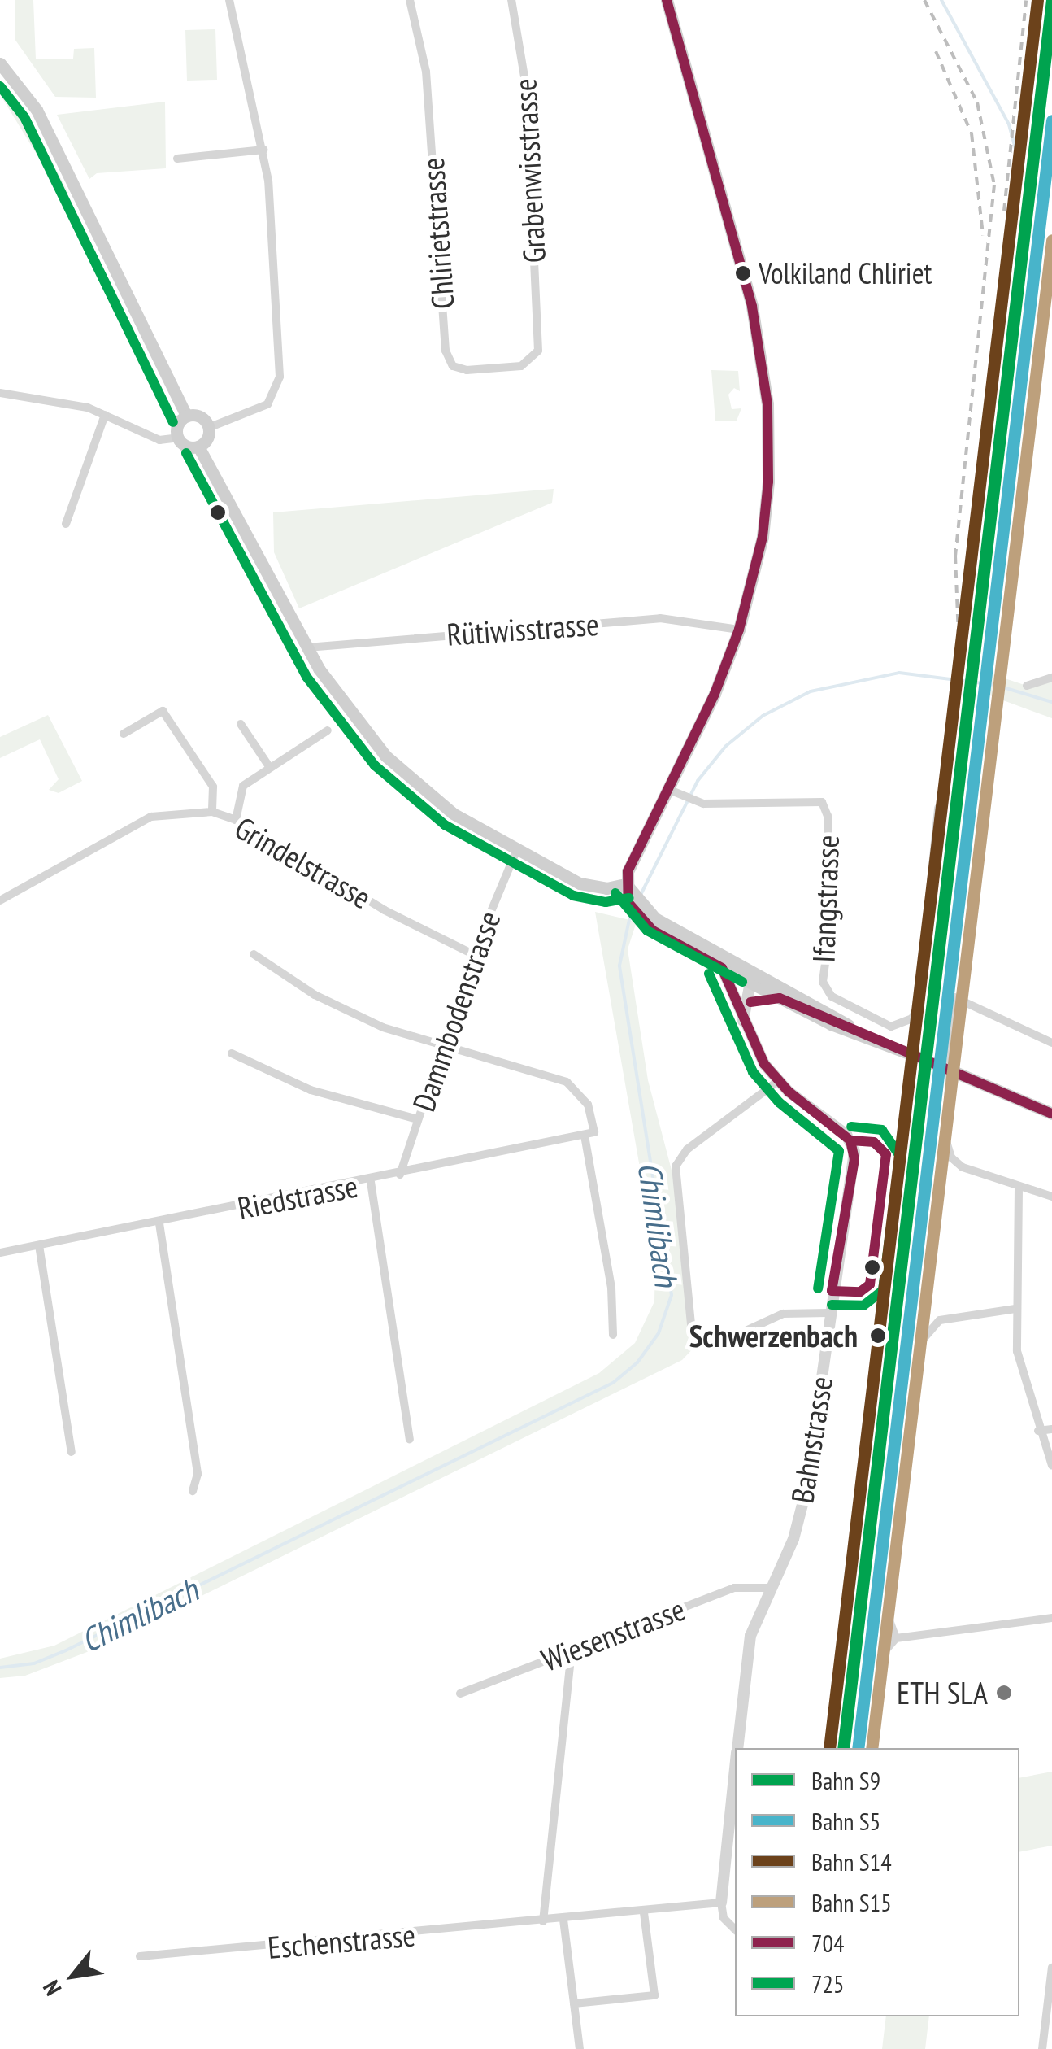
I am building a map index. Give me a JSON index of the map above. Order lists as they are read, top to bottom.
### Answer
{
  "streets": {
    "street": [
      "Grabenwisstrasse",
      "Chlirietstrasse",
      "Rütiwisstrasse",
      "Grindelstrasse",
      "Ifangstrasse",
      "Dammbodenstrasse",
      "Riedstrasse",
      "Bahnstrasse",
      "Wiesenstrasse",
      "Eschenstrasse"
    ]
  },
  "crossings": [
    ["Grabenwisstrasse", "Chlirietstrasse"],
    ["Grindelstrasse", "Dammbodenstrasse"],
    ["Dammbodenstrasse", "Riedstrasse"],
    ["Bahnstrasse", "Wiesenstrasse"],
    ["Bahnstrasse", "Eschenstrasse"]
  ],
  "water": ["Chimlibach"],
  "places": ["Volkiland Chliriet", "Schwerzenbach", "ETH SLA"],
  "lines": [
    "rail line S9",
    "rail line S14",
    "transit line 704",
    "transit line 725",
    "rail line S5",
    "rail line S15"
  ],
  "legend": [
    "Bahn S9",
    "Bahn S5",
    "Bahn S14",
    "Bahn S15",
    "704",
    "725"
  ],
  "north": "bottom left"
}
